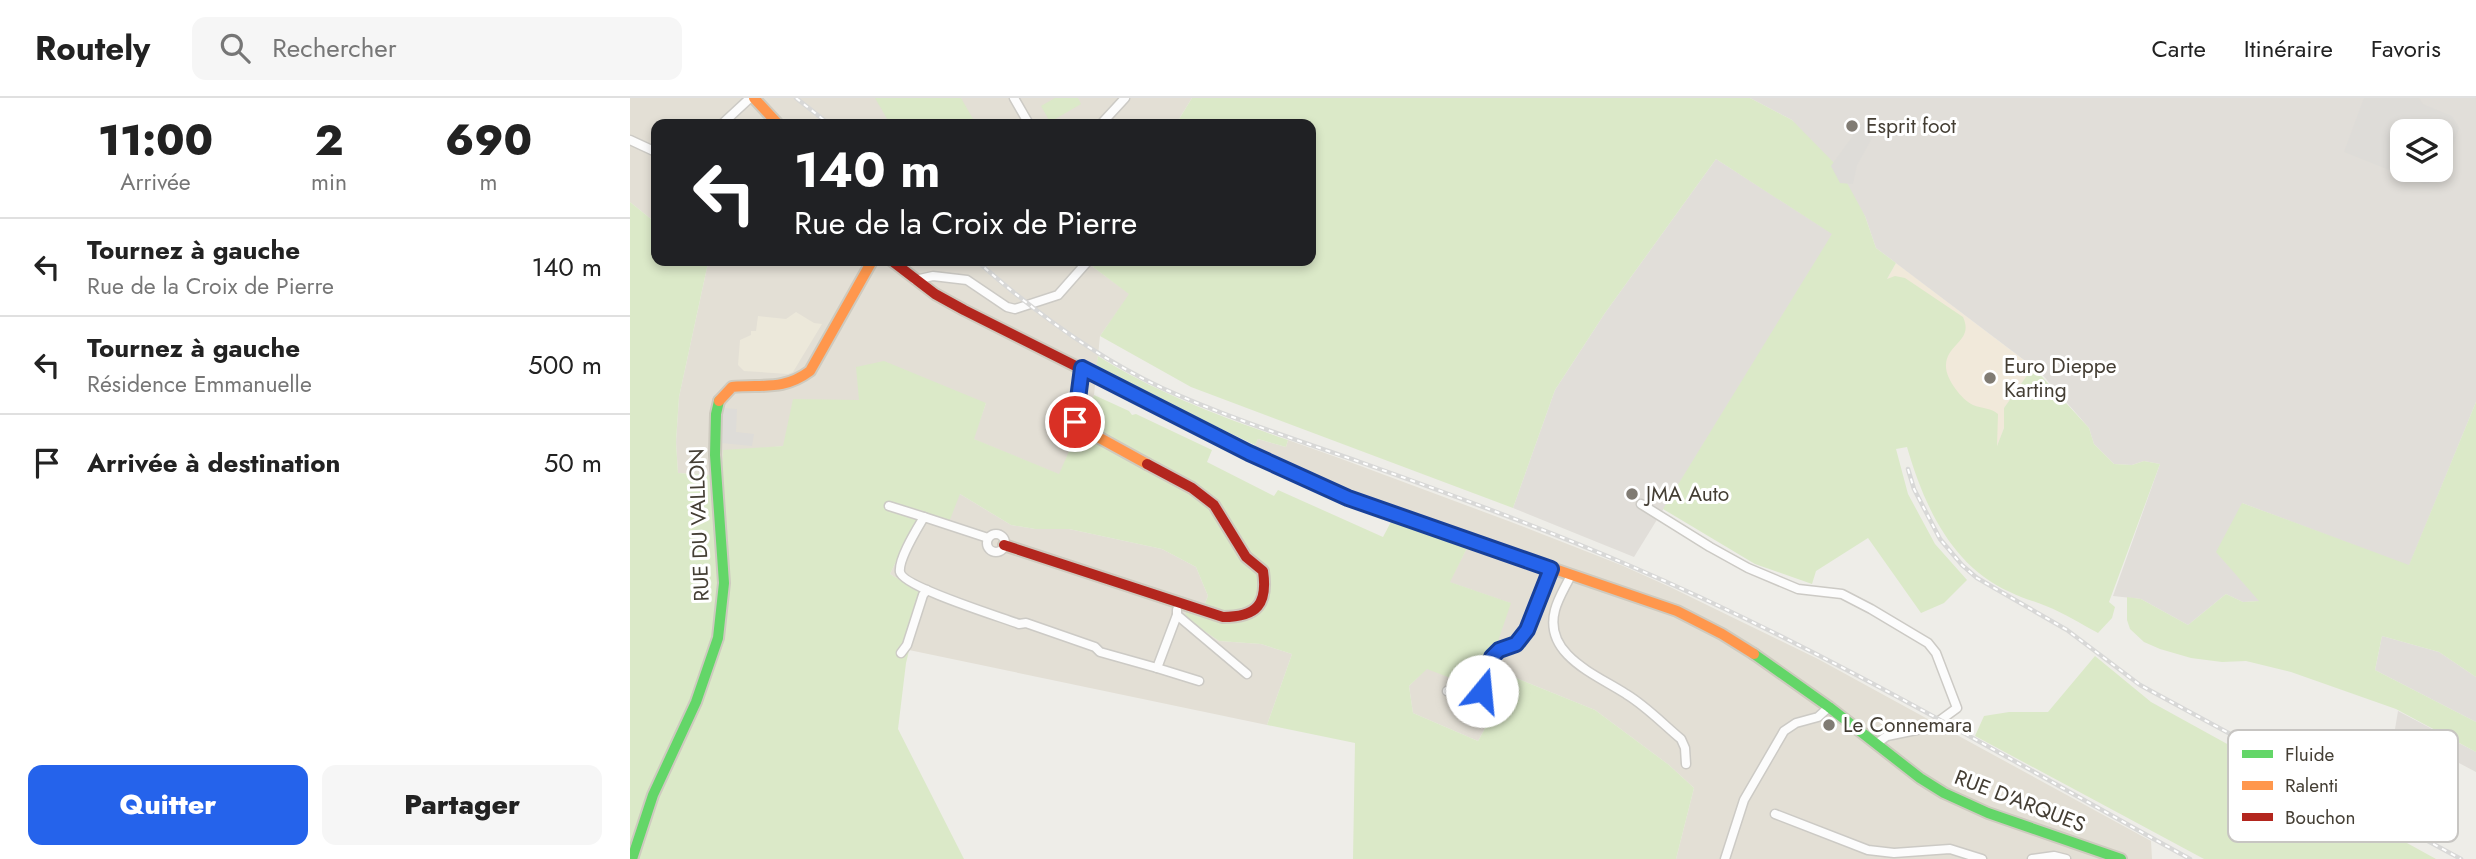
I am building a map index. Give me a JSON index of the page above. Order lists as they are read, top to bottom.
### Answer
{
  "streets": {
    "main road": ["RUE DU VALLON", "RUE D'ARQUES"]
  },
  "places": [
    "Esprit foot",
    "Euro Dieppe Karting",
    "JMA Auto",
    "Le Connemara"
  ],
  "legend": ["Fluide", "Ralenti", "Bouchon"],
  "page": {
    "header": "Routely",
    "search": "Rechercher",
    "nav": ["Carte", "Itinéraire", "Favoris"],
    "eta": [
      "11:00",
      "Arrivée",
      "2",
      "min",
      "690",
      "m"
    ],
    "turn": ["140 m", "Rue de la Croix de Pierre"],
    "list": [
      {
        "name": "Tournez à gauche",
        "note": "Rue de la Croix de Pierre",
        "value": "140 m"
      },
      {
        "name": "Tournez à gauche",
        "note": "Résidence Emmanuelle",
        "value": "500 m"
      },
      {
        "name": "Arrivée à destination",
        "value": "50 m"
      }
    ],
    "buttons": ["Quitter", "Partager"]
  }
}
